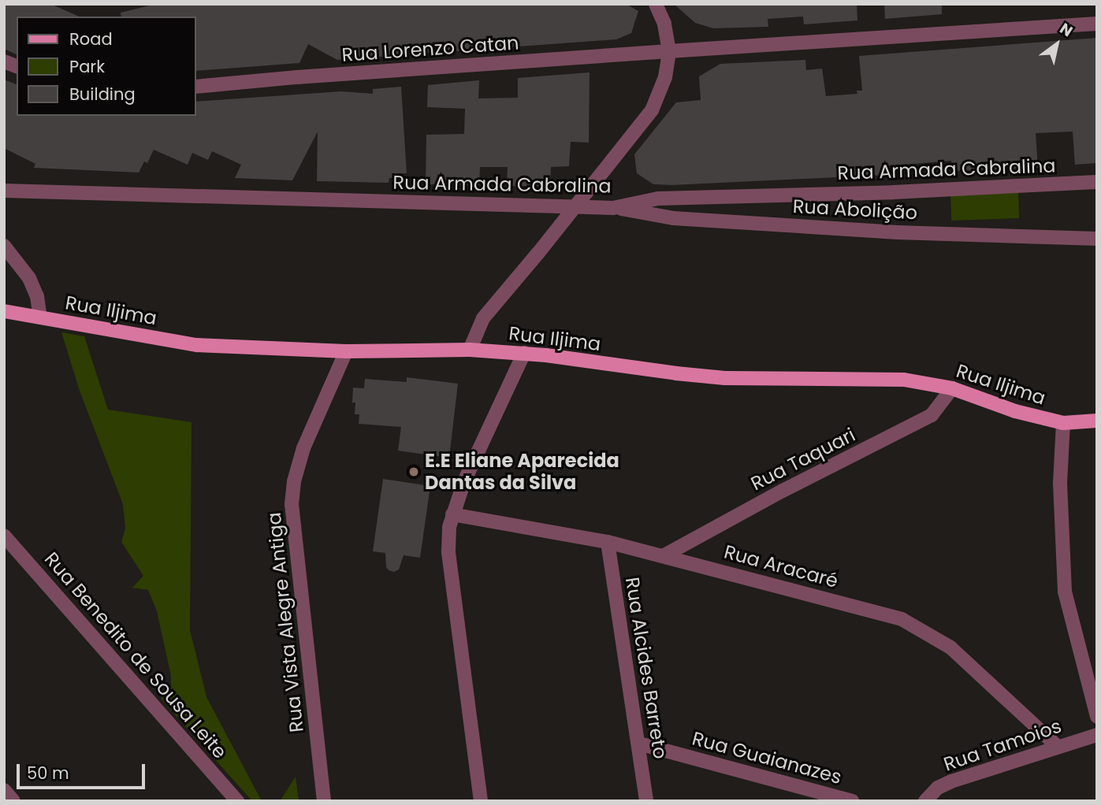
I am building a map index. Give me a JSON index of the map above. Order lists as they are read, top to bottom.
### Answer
{
  "streets": {
    "main road": ["Rua Iljima"],
    "street": [
      "Rua Lorenzo Catan",
      "Rua Armada Cabralina",
      "Rua Abolição",
      "Rua Taquari",
      "Rua Aracaré",
      "Rua Vista Alegre Antiga",
      "Rua Benedito de Sousa Leite",
      "Rua Alcides Barreto",
      "Rua Tamoios",
      "Rua Guaianazes"
    ]
  },
  "crossings": [
    ["Rua Armada Cabralina", "Rua Abolição"],
    ["Rua Iljima", "Rua Taquari"],
    ["Rua Iljima", "Rua Vista Alegre Antiga"],
    ["Rua Taquari", "Rua Aracaré"],
    ["Rua Aracaré", "Rua Alcides Barreto"],
    ["Rua Aracaré", "Rua Tamoios"],
    ["Rua Alcides Barreto", "Rua Guaianazes"]
  ],
  "places": ["E.E Eliane Aparecida Dantas da Silva"],
  "legend": ["Road", "Park", "Building"],
  "scale_bar": "50 m",
  "north": "top right"
}
